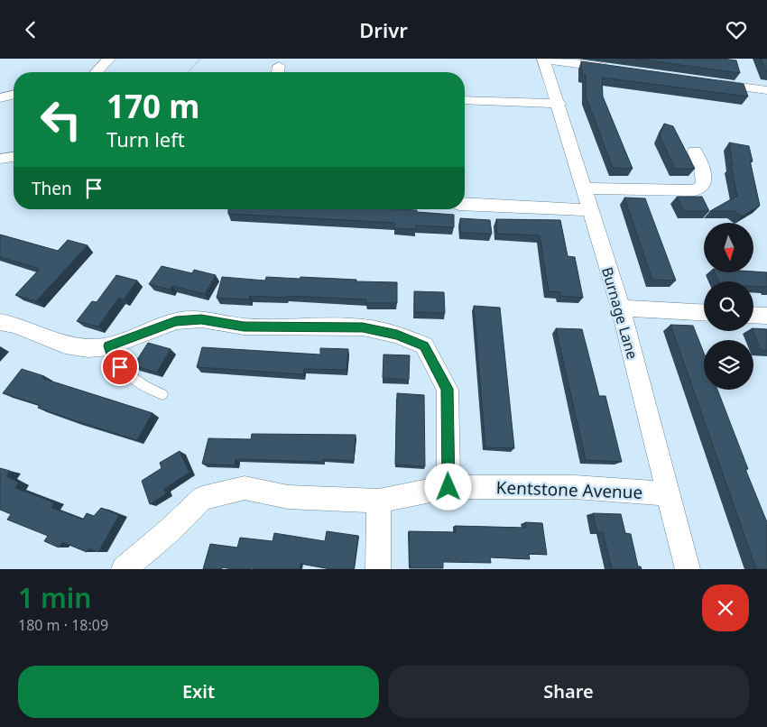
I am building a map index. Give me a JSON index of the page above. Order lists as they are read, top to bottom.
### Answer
{
  "streets": {
    "street": ["Burnage Lane", "Kentstone Avenue"]
  },
  "crossings": [
    ["Burnage Lane", "Kentstone Avenue"]
  ],
  "north": "bottom",
  "page": {
    "header": "Drivr",
    "turn": ["170 m", "Turn left"],
    "then": "Then",
    "heading": ["1 min", "180 m · 18:09"],
    "buttons": ["Exit", "Share"]
  }
}
